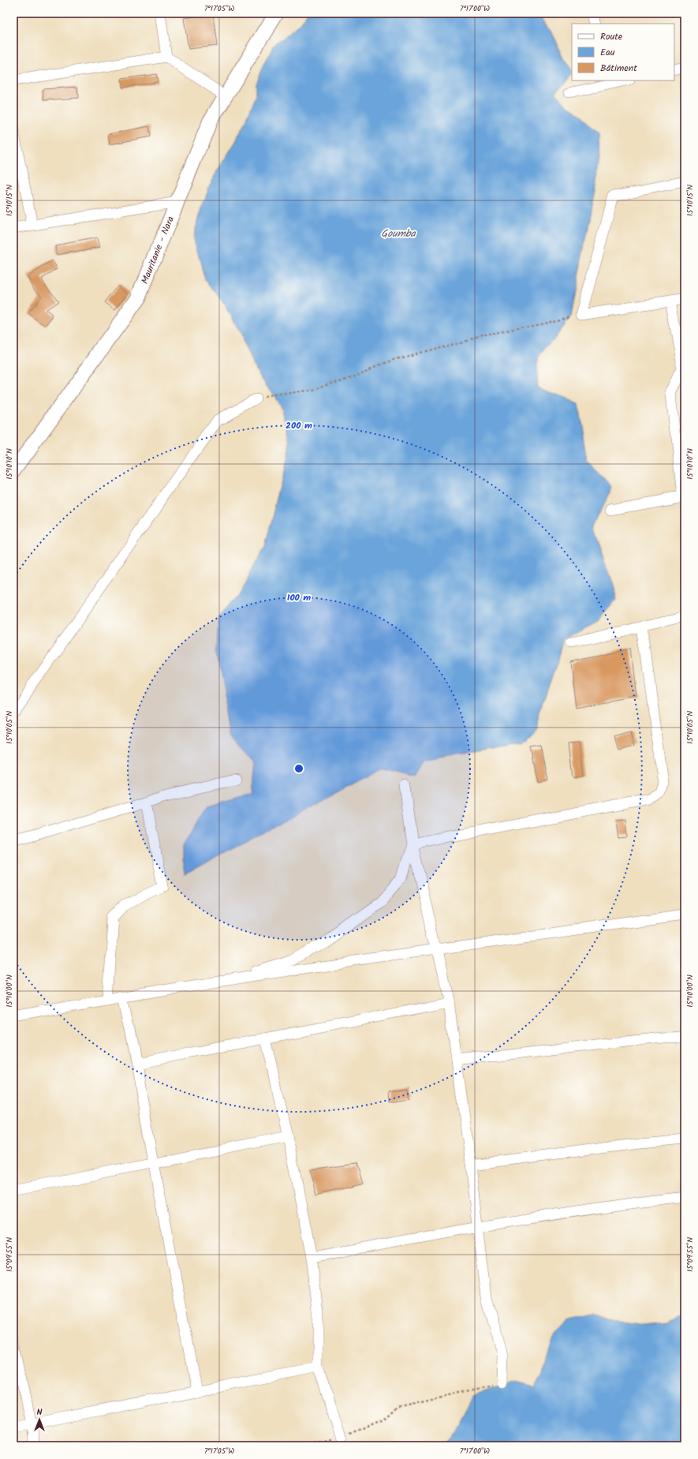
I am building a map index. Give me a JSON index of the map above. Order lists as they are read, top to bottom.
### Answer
{
  "streets": {
    "main road": ["Mauritanie - Nara"]
  },
  "water": ["Goumba"],
  "legend": ["Route", "Eau", "Bâtiment"],
  "north": "top",
  "coordinates": [
    "7°17'05\"W",
    "7°17'00\"W",
    "15°10'15\"N",
    "15°10'10\"N",
    "15°10'05\"N",
    "15°10'00\"N",
    "15°09'55\"N"
  ],
  "rings": ["200 m", "100 m"]
}
